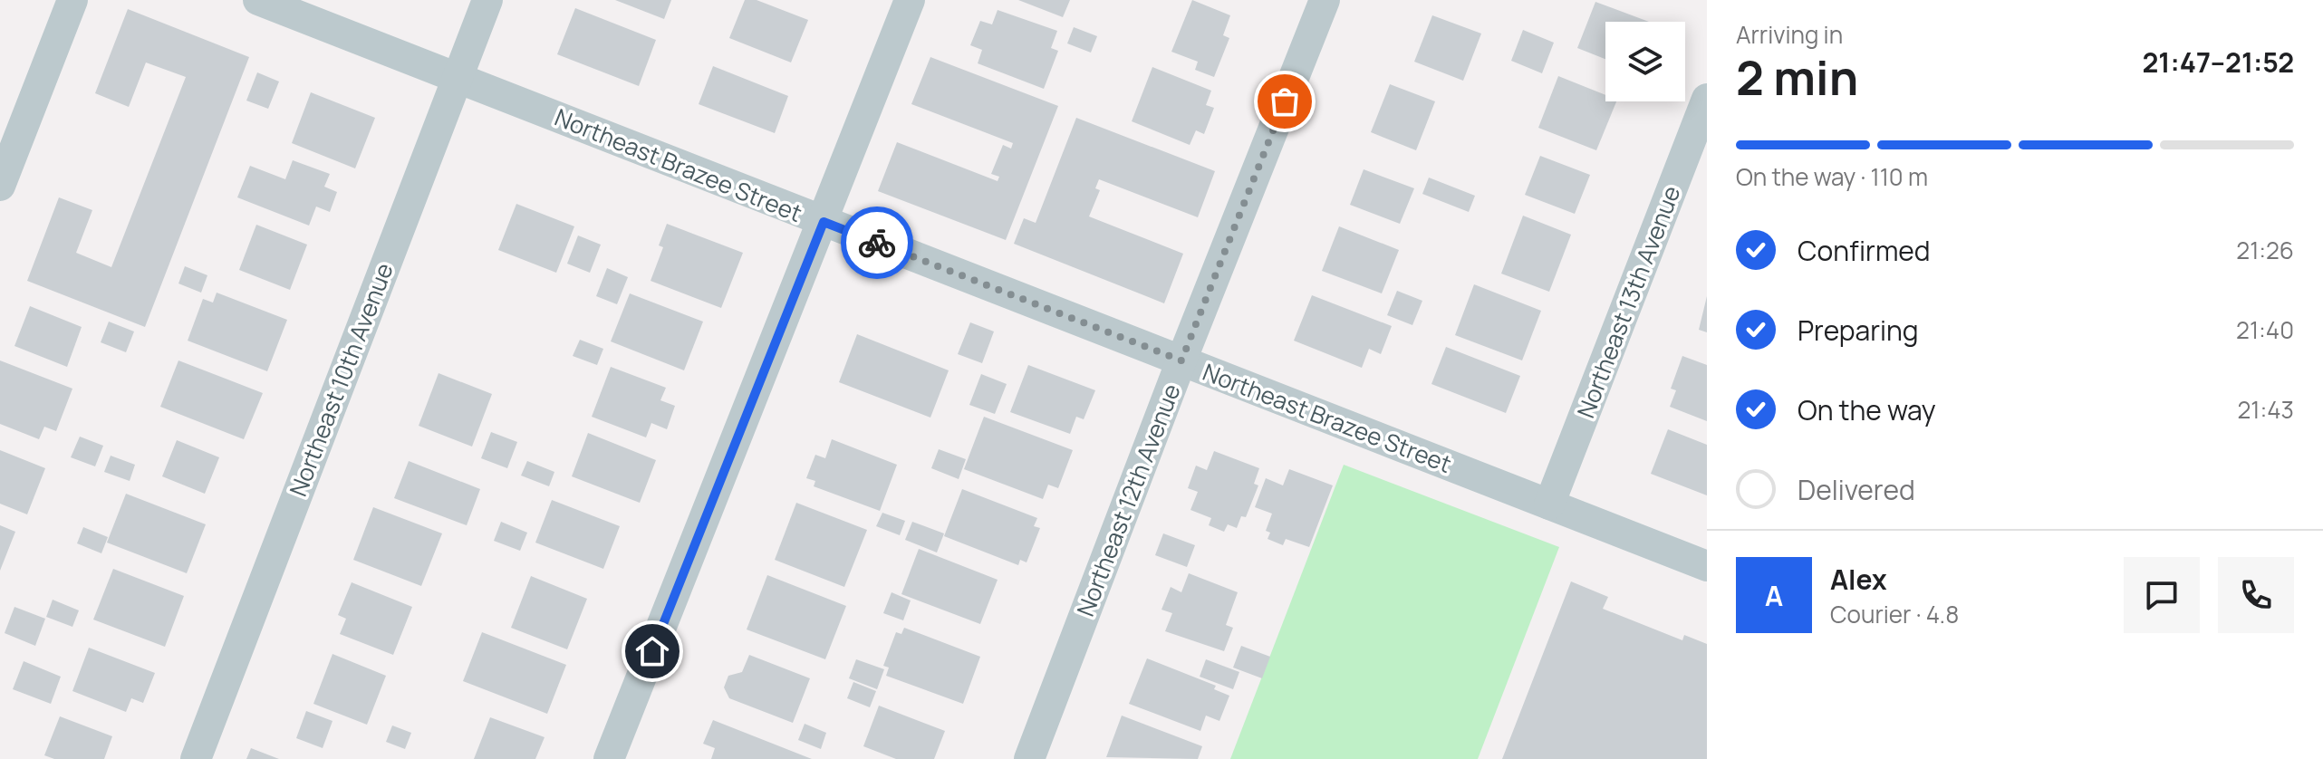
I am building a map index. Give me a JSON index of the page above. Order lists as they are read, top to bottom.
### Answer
{
  "streets": {
    "street": [
      "Northeast Brazee Street",
      "Northeast 13th Avenue",
      "Northeast 10th Avenue",
      "Northeast 12th Avenue"
    ]
  },
  "crossings": [
    ["Northeast Brazee Street", "Northeast 13th Avenue"],
    ["Northeast Brazee Street", "Northeast 10th Avenue"],
    ["Northeast Brazee Street", "Northeast 12th Avenue"]
  ],
  "page": {
    "heading": ["2 min", "Arriving in", "21:47–21:52"],
    "panel": ["Alex", "Courier · 4.8"],
    "bar": "On the way · 110 m",
    "list": [
      ["Confirmed", "21:26"],
      ["Preparing", "21:40"],
      ["On the way", "21:43"],
      "Delivered"
    ],
    "round": "A"
  }
}
